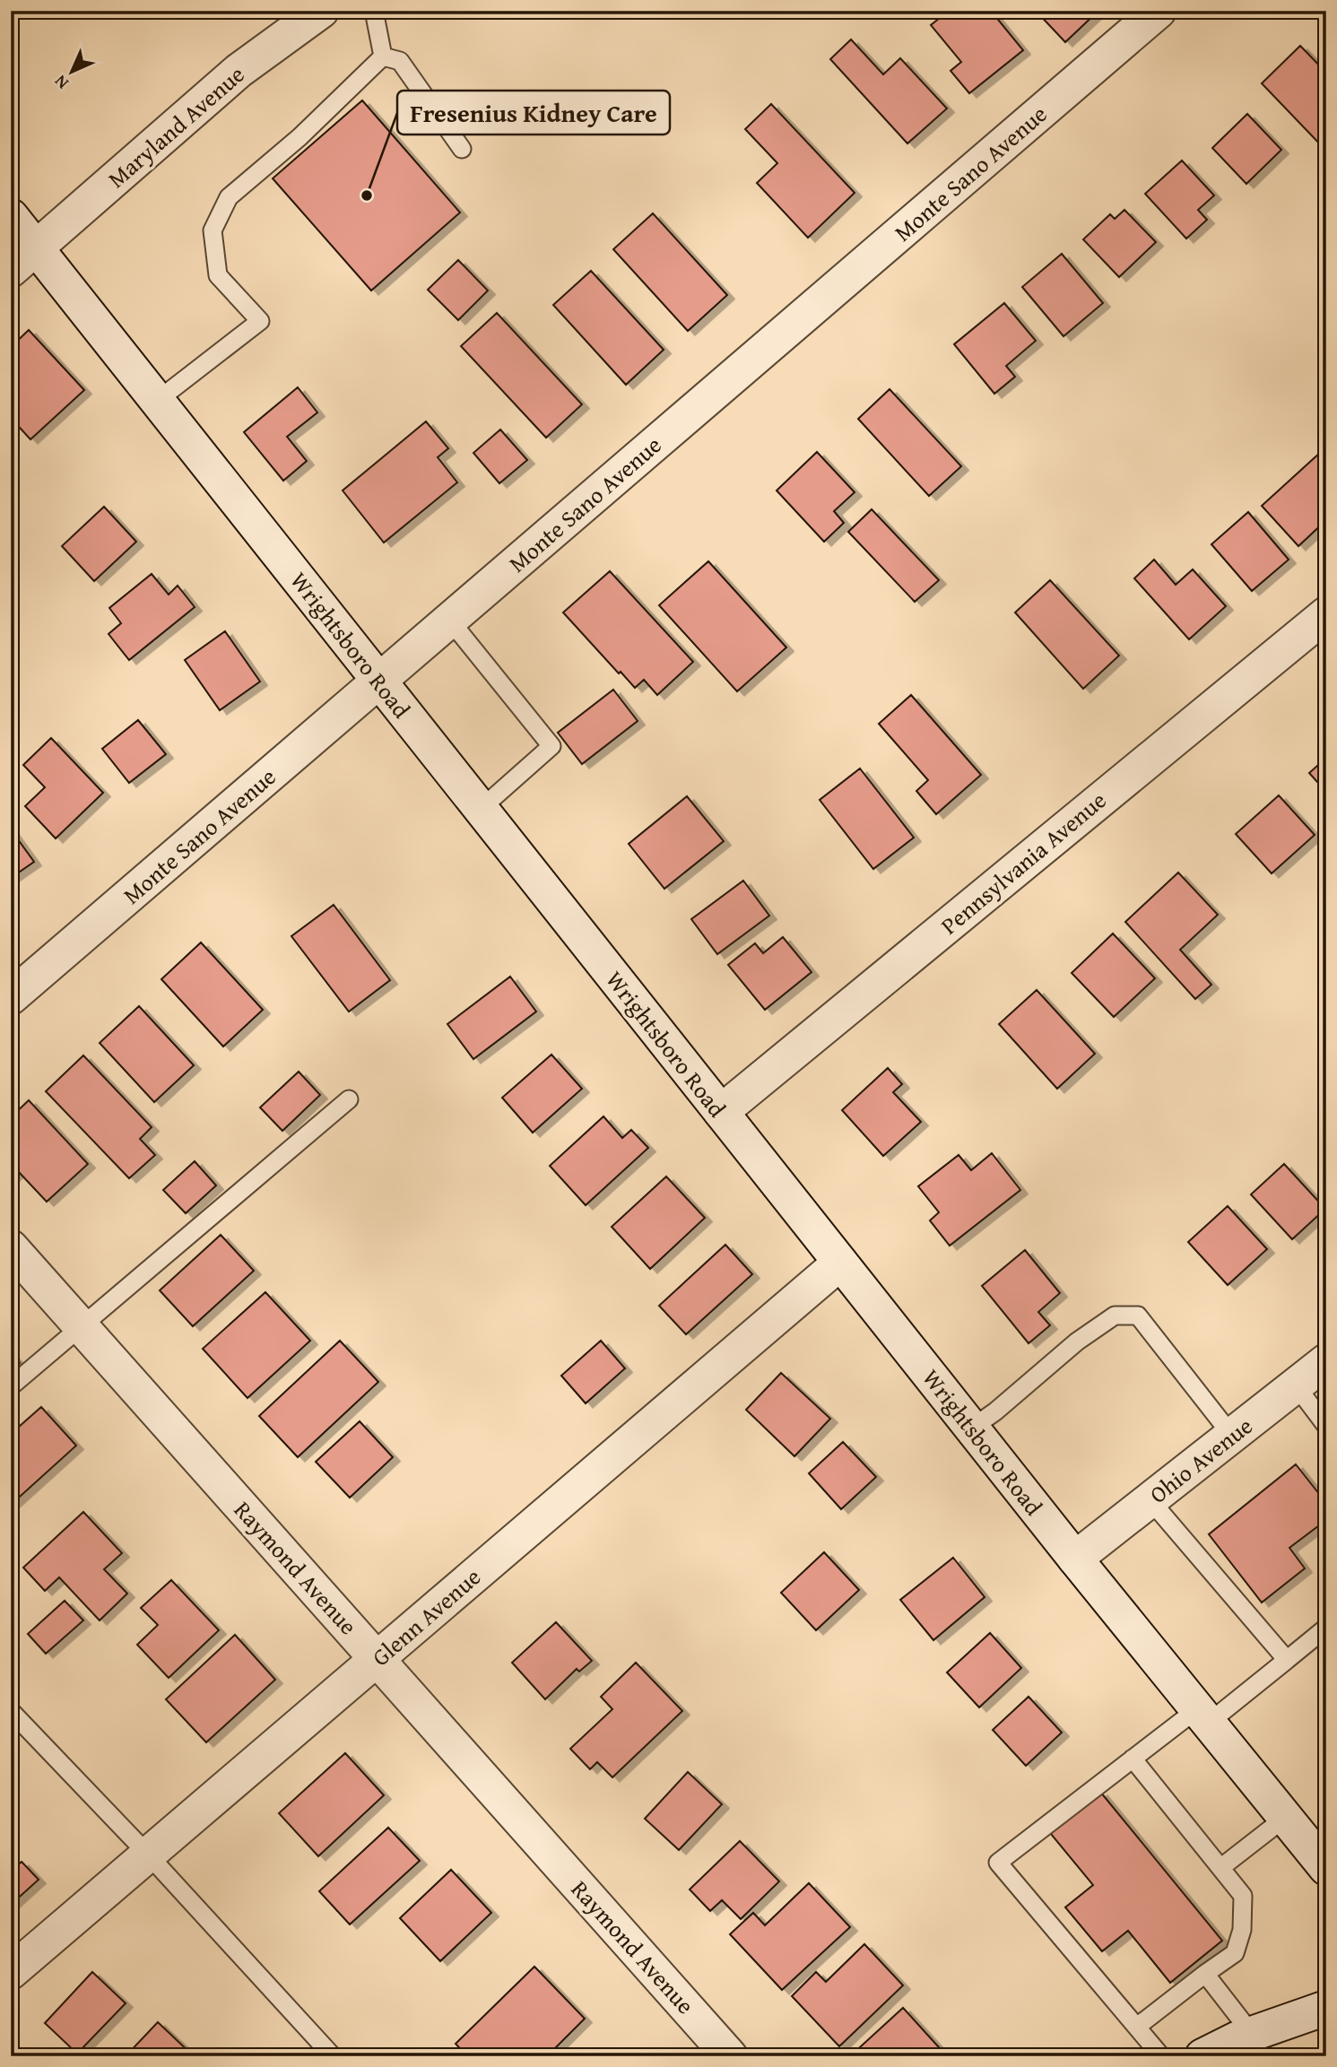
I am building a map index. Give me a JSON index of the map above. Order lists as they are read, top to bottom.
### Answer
{
  "streets": {
    "street": [
      "Maryland Avenue",
      "Monte Sano Avenue",
      "Wrightsboro Road",
      "Pennsylvania Avenue",
      "Ohio Avenue",
      "Raymond Avenue",
      "Glenn Avenue"
    ]
  },
  "crossings": [
    ["Maryland Avenue", "Wrightsboro Road"],
    ["Monte Sano Avenue", "Wrightsboro Road"],
    ["Wrightsboro Road", "Pennsylvania Avenue"],
    ["Wrightsboro Road", "Ohio Avenue"],
    ["Wrightsboro Road", "Glenn Avenue"],
    ["Raymond Avenue", "Glenn Avenue"]
  ],
  "places": ["Fresenius Kidney Care"],
  "north": "bottom left"
}
